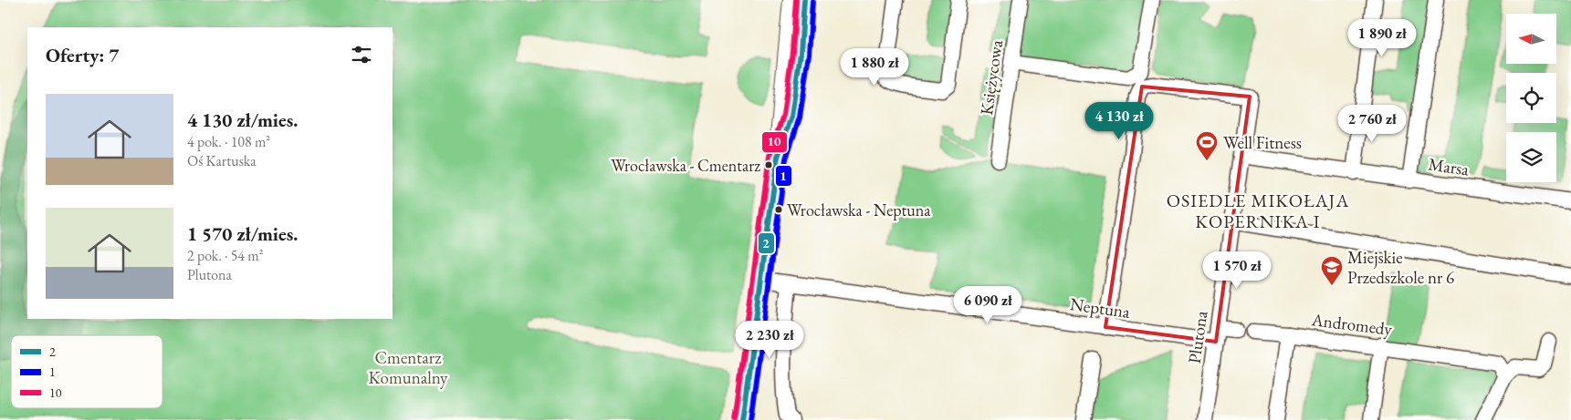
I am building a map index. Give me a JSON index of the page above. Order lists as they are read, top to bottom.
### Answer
{
  "streets": {
    "street": [
      "Księżycowa",
      "Marsa",
      "Neptuna",
      "Andromedy",
      "Plutona"
    ]
  },
  "crossings": [
    ["Marsa", "Plutona"],
    ["Neptuna", "Plutona"]
  ],
  "districts": ["OSIEDLE MIKOŁAJA KOPERNIKA I"],
  "parks": ["Cmentarz Komunalny"],
  "places": {
    "sports": ["Well Fitness"],
    "other": ["Wrocławska - Cmentarz", "Wrocławska - Neptuna"],
    "school or university": ["Miejskie Przedszkole nr 6"]
  },
  "lines": ["transit line 2", "transit line 10", "transit line 1"],
  "legend": ["2", "1", "10"],
  "north": "left",
  "page": {
    "price": [
      "1 890 zł",
      "1 880 zł",
      "4 130 zł",
      "2 760 zł",
      "1 570 zł",
      "6 090 zł",
      "2 230 zł"
    ],
    "heading": "Oferty: 7",
    "list": [
      {
        "name": "4 130 zł/mies.",
        "note": "4 pok. · 108 m² · Oś Kartuska"
      },
      {
        "name": "1 570 zł/mies.",
        "note": "2 pok. · 54 m² · Plutona"
      }
    ]
  }
}
